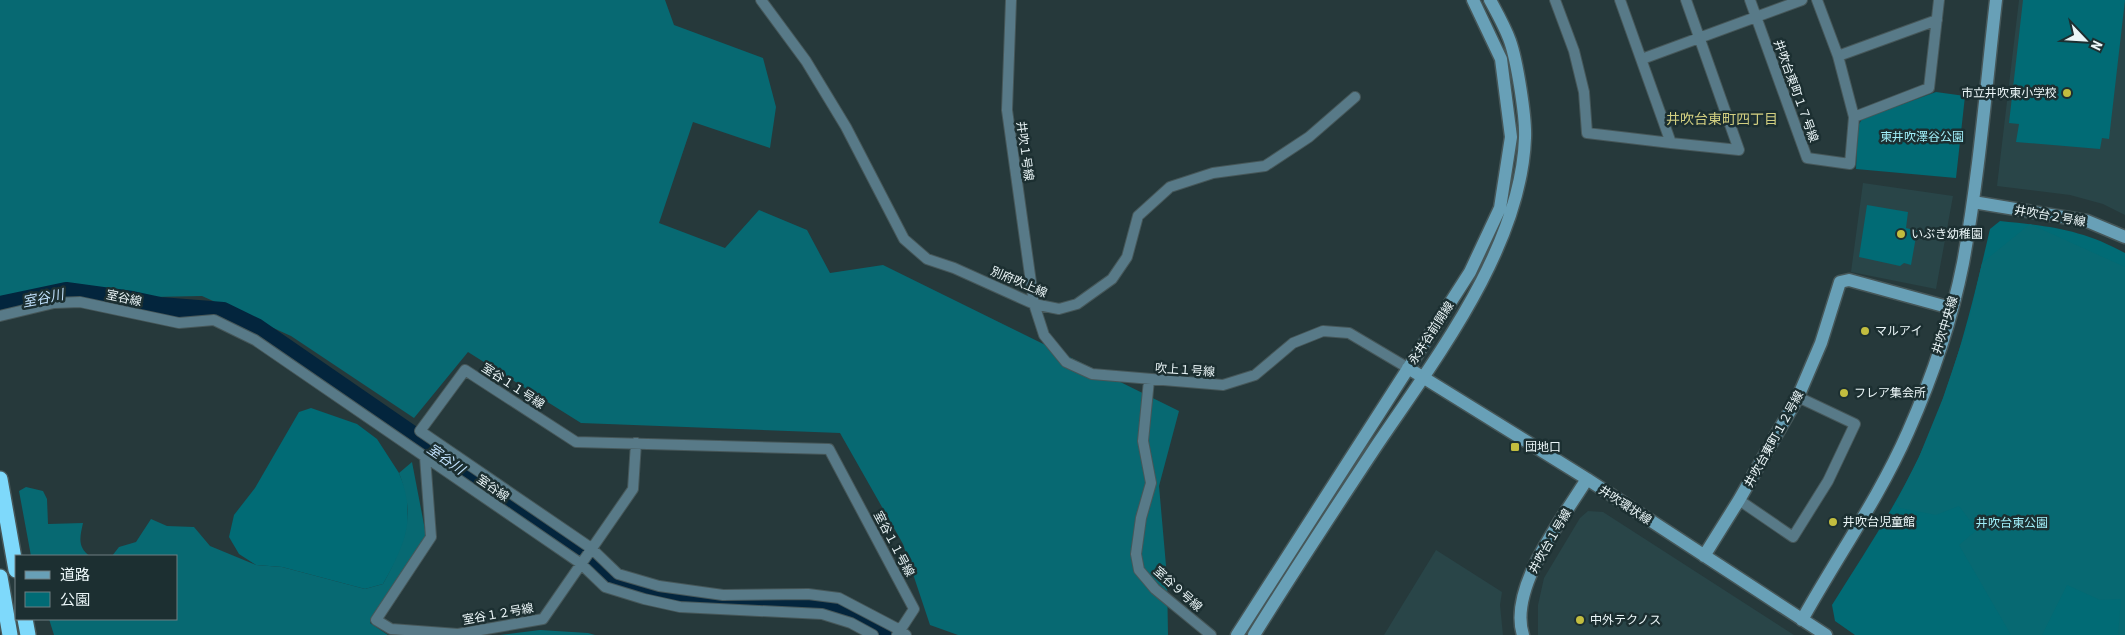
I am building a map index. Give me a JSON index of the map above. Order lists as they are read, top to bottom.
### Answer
{
  "streets": {
    "street": [
      "井吹台東町１７号線",
      "井吹１号線",
      "井吹台２号線",
      "別府吹上線",
      "室谷線",
      "井吹中央線",
      "永井谷前開線",
      "吹上１号線",
      "室谷１１号線",
      "井吹台東町１２号線",
      "井吹環状線",
      "井吹台１号線",
      "室谷９号線",
      "室谷１２号線"
    ]
  },
  "crossings": [
    ["井吹１号線", "別府吹上線"],
    ["井吹１号線", "吹上１号線"],
    ["井吹台２号線", "井吹中央線"],
    ["別府吹上線", "吹上１号線"],
    ["室谷線", "室谷１２号線"],
    ["井吹中央線", "井吹台東町１２号線"],
    ["井吹中央線", "井吹環状線"],
    ["永井谷前開線", "吹上１号線"],
    ["永井谷前開線", "井吹環状線"],
    ["吹上１号線", "井吹環状線"],
    ["吹上１号線", "室谷９号線"],
    ["室谷１１号線", "室谷１２号線"],
    ["井吹台東町１２号線", "井吹環状線"],
    ["井吹環状線", "井吹台１号線"]
  ],
  "districts": ["井吹台東町四丁目"],
  "water": ["室谷川"],
  "parks": ["東井吹澤谷公園", "井吹台東公園"],
  "places": {
    "other": [
      "市立井吹東小学校",
      "いぶき幼稚園",
      "マルアイ",
      "フレア集会所",
      "井吹台児童館",
      "中外テクノス"
    ],
    "transit": ["団地口"]
  },
  "legend": ["道路", "公園"],
  "north": "bottom right"
}
